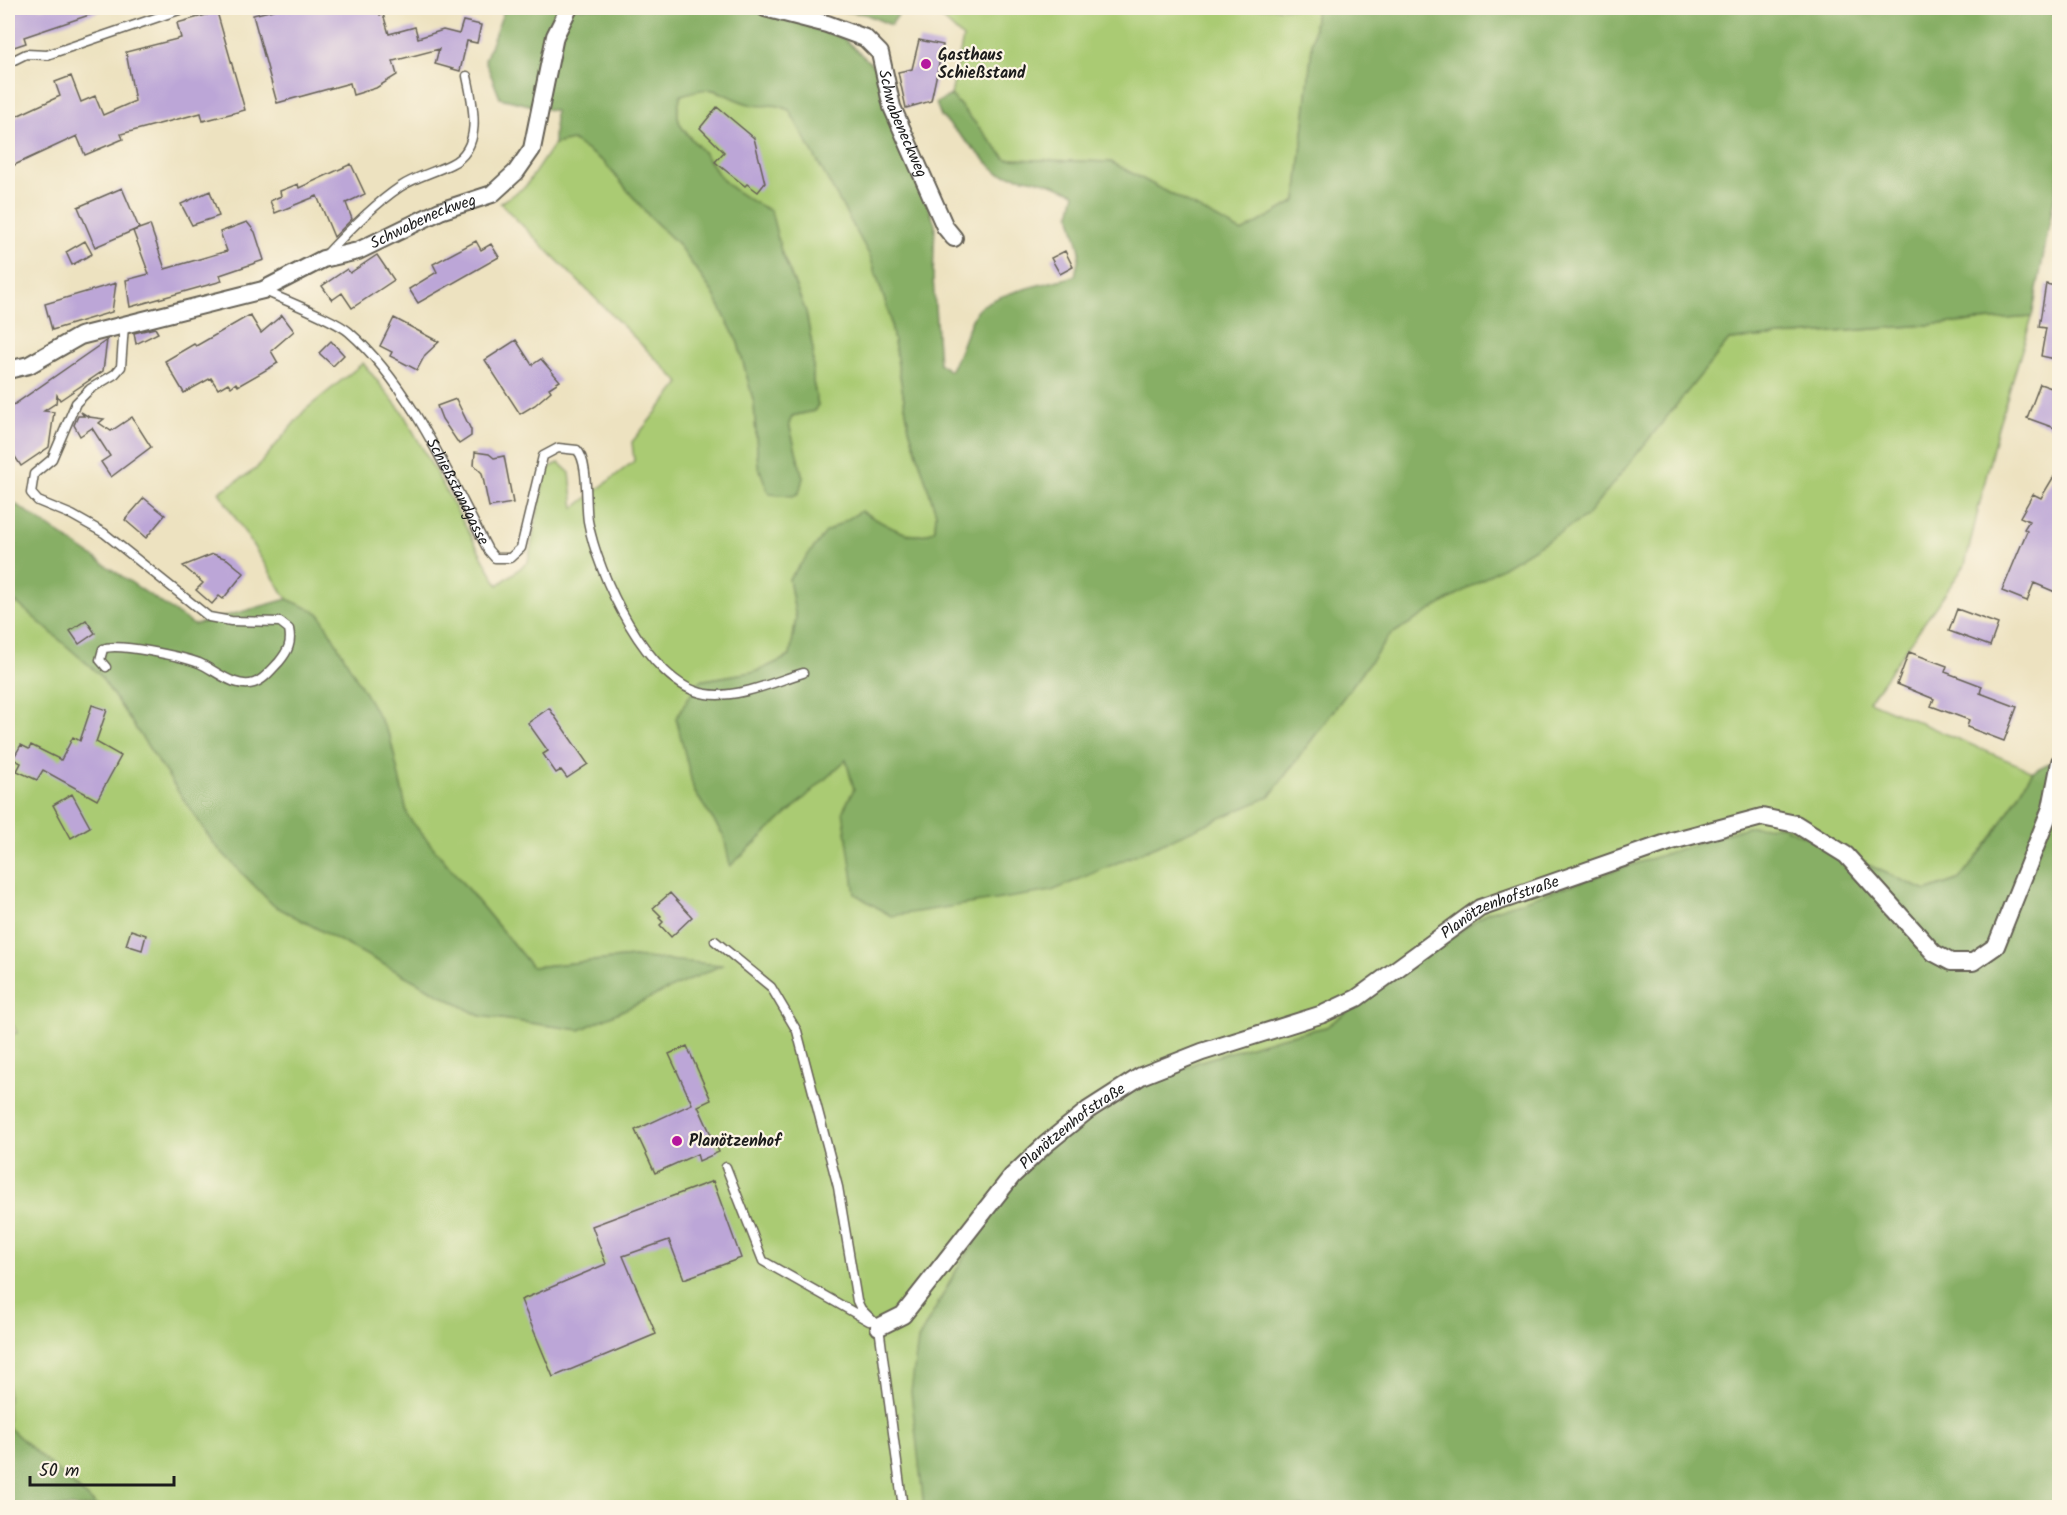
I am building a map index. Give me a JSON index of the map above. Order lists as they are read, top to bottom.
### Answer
{
  "streets": {
    "street": ["Schwabeneckweg", "Planötzenhofstraße"],
    "lane": ["Schießstandgasse"]
  },
  "crossings": [
    ["Schwabeneckweg", "Schießstandgasse"]
  ],
  "places": ["Gasthaus Schießstand", "Planötzenhof"],
  "scale_bar": "50 m"
}
